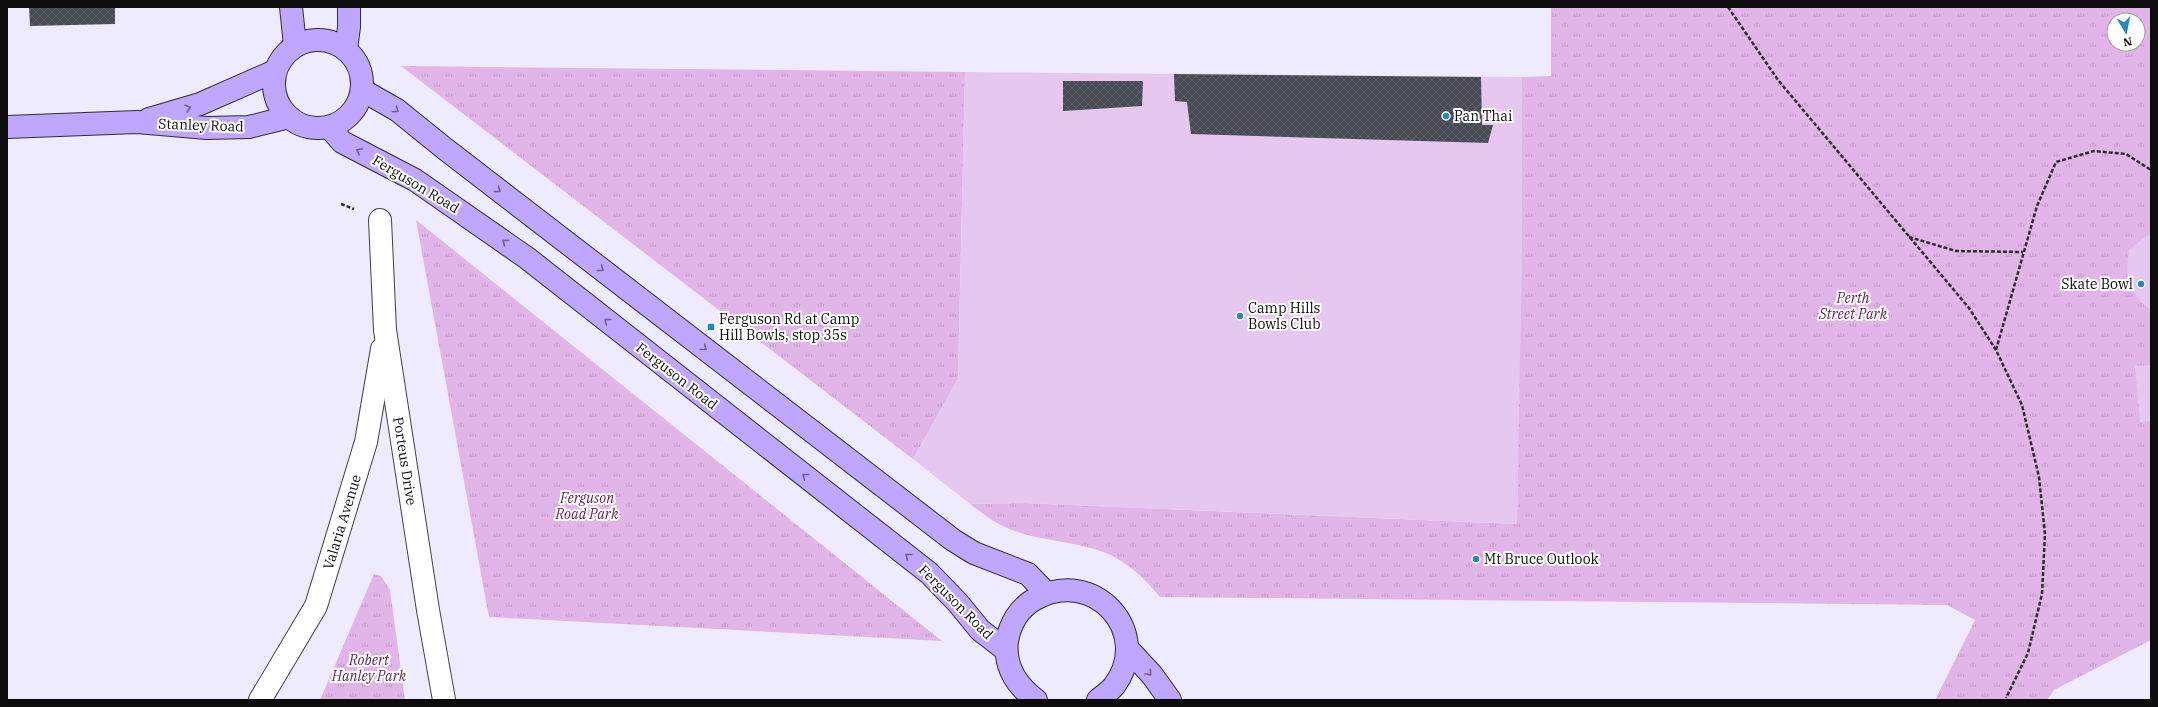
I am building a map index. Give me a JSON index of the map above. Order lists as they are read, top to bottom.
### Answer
{
  "streets": {
    "main road": ["Stanley Road", "Ferguson Road"],
    "street": ["Porteus Drive", "Valaria Avenue"]
  },
  "crossings": [
    ["Stanley Road", "Ferguson Road"],
    ["Porteus Drive", "Valaria Avenue"]
  ],
  "parks": ["Perth Street Park", "Ferguson Road Park", "Robert Hanley Park"],
  "places": {
    "other": [
      "Pan Thai",
      "Skate Bowl",
      "Camp Hills Bowls Club",
      "Mt Bruce Outlook"
    ],
    "transit": ["Ferguson Rd at Camp Hill Bowls, stop 35s"]
  },
  "north": "bottom"
}
